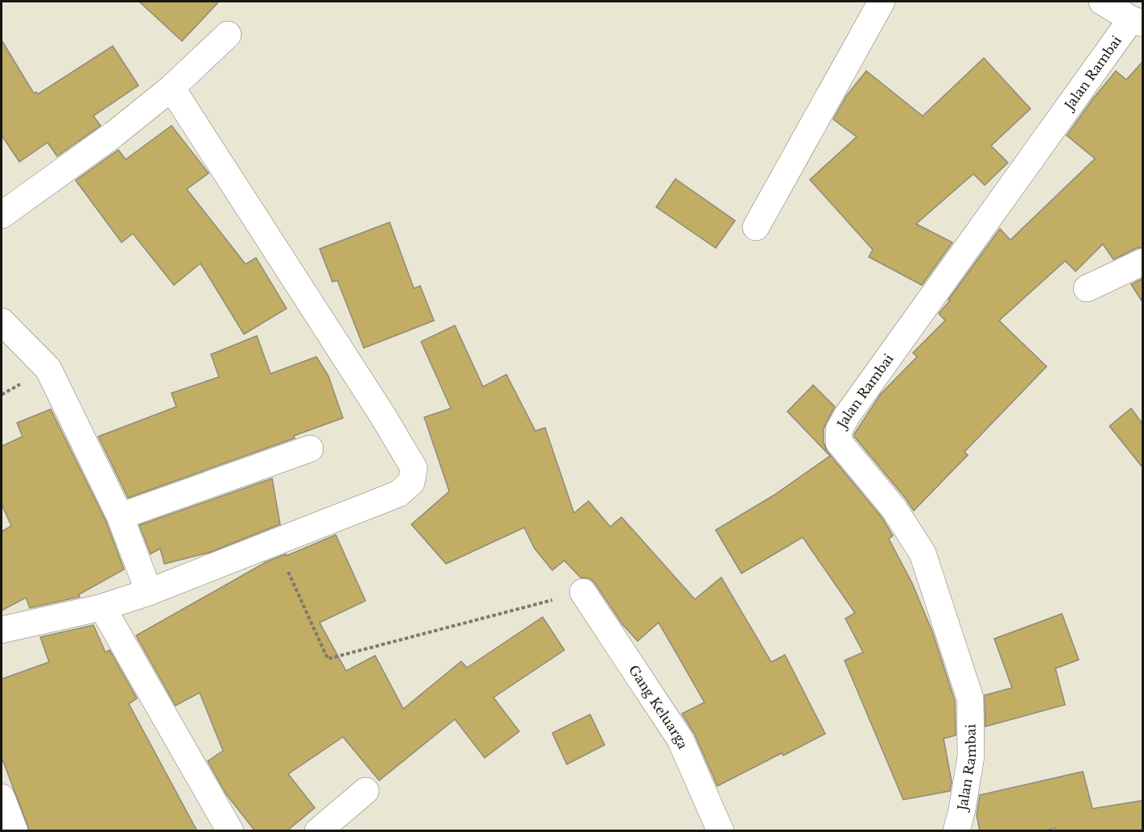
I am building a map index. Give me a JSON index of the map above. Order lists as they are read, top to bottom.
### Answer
{
  "streets": {
    "street": ["Jalan Rambai", "Gang Keluarga"]
  }
}
